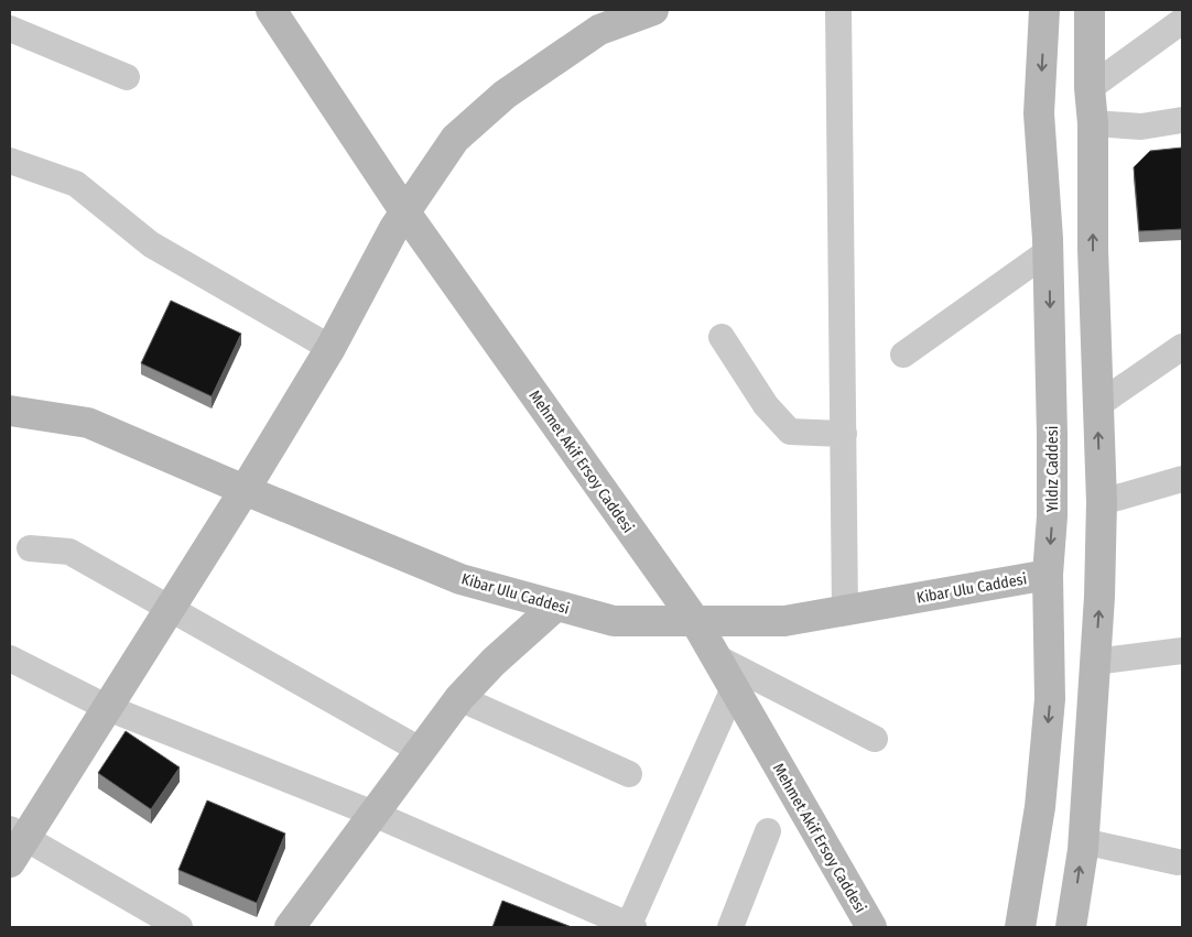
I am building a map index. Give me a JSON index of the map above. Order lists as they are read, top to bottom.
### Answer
{
  "streets": {
    "main road": ["Mehmet Akif Ersoy Caddesi", "Yıldız Caddesi", "Kibar Ulu Caddesi"]
  },
  "crossings": [
    ["Mehmet Akif Ersoy Caddesi", "Kibar Ulu Caddesi"],
    ["Yıldız Caddesi", "Kibar Ulu Caddesi"]
  ]
}
